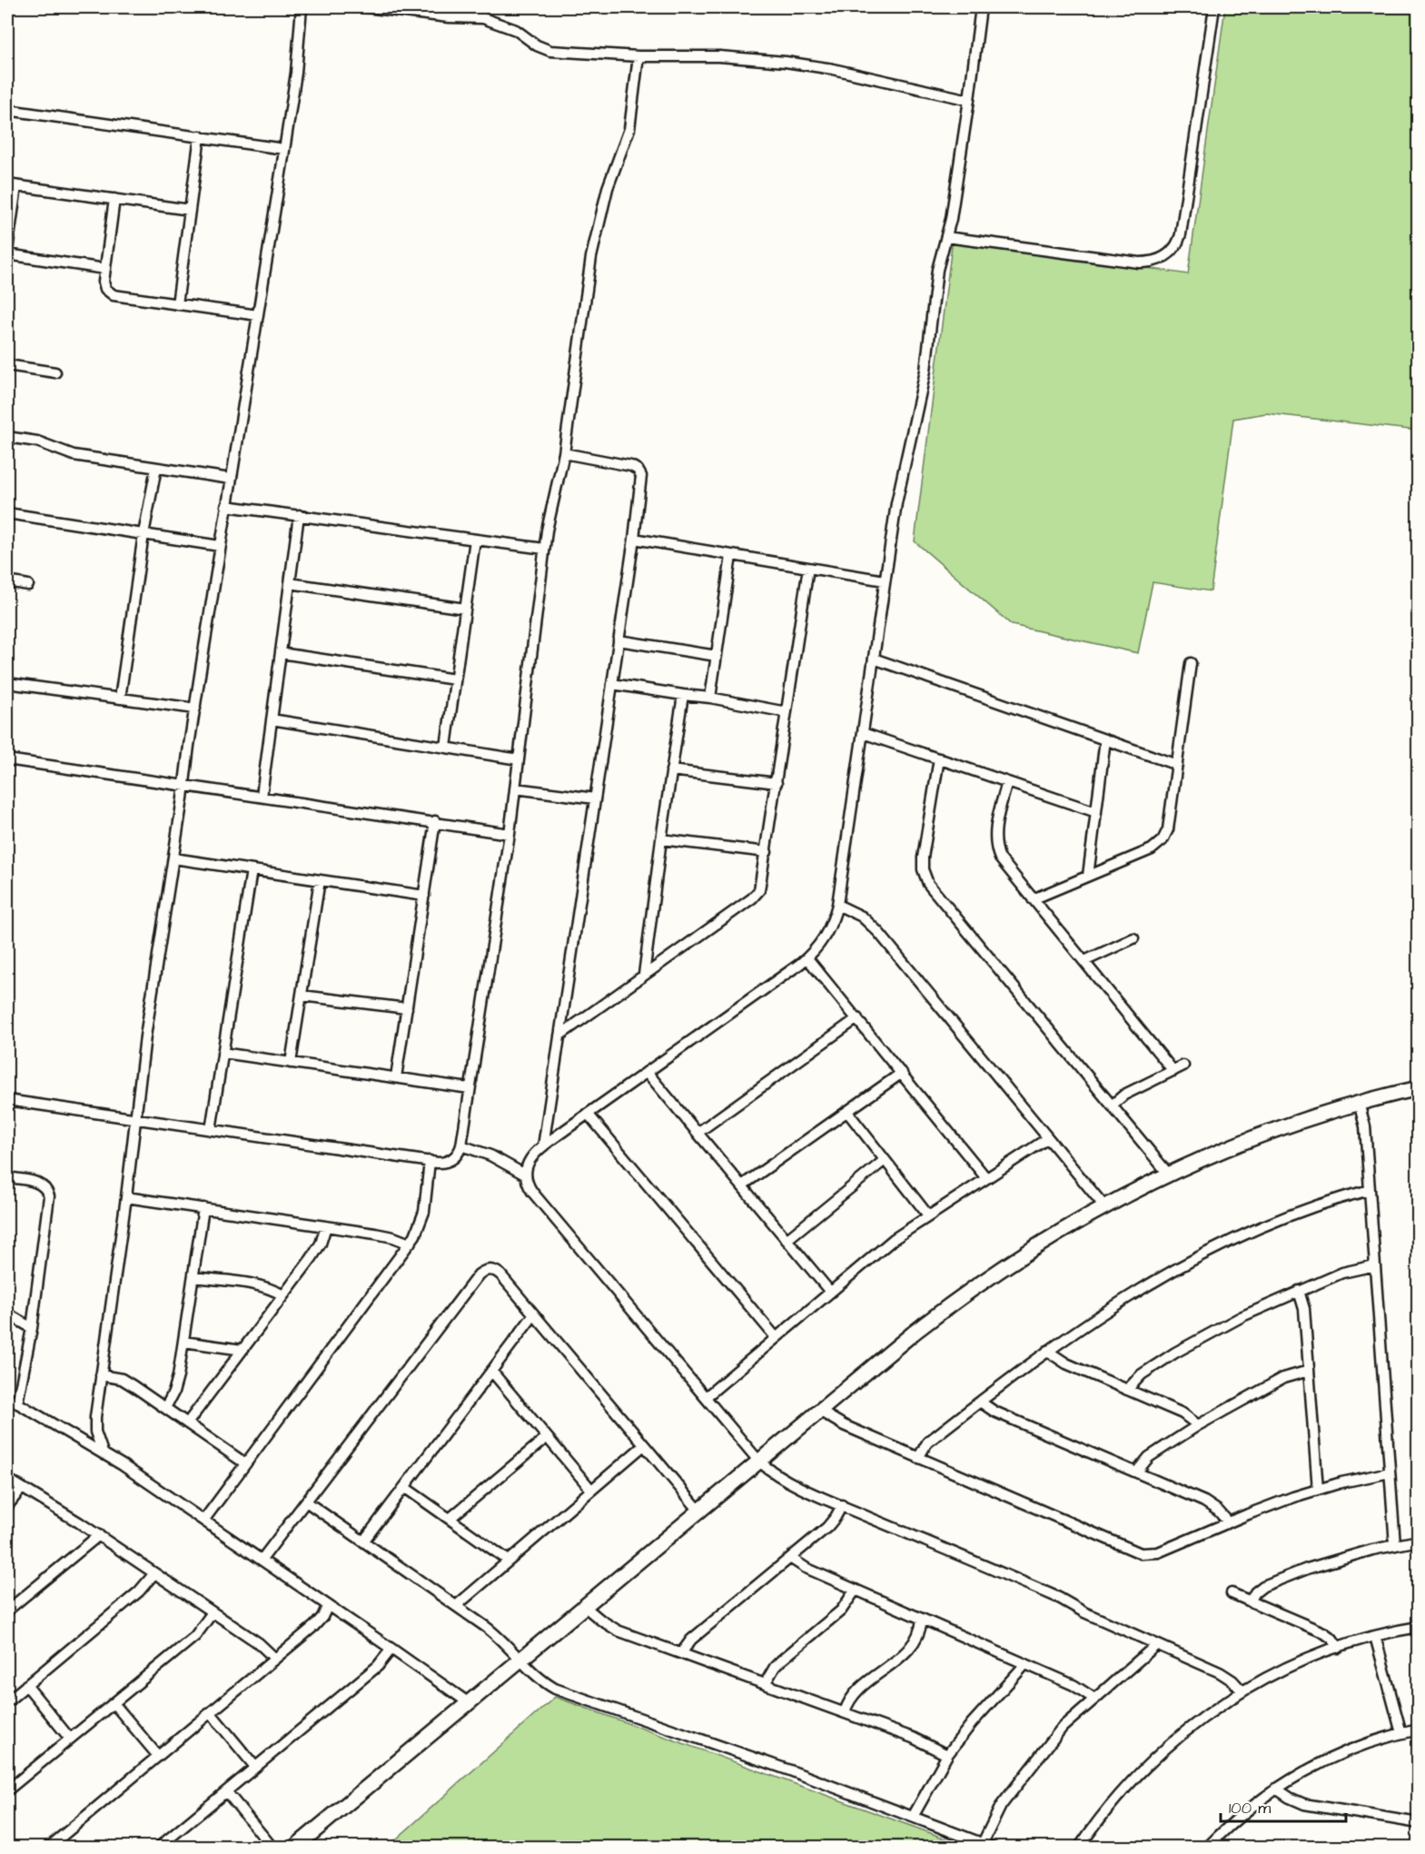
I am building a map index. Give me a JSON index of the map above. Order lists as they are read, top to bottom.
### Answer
{
  "scale_bar": "100 m"
}
